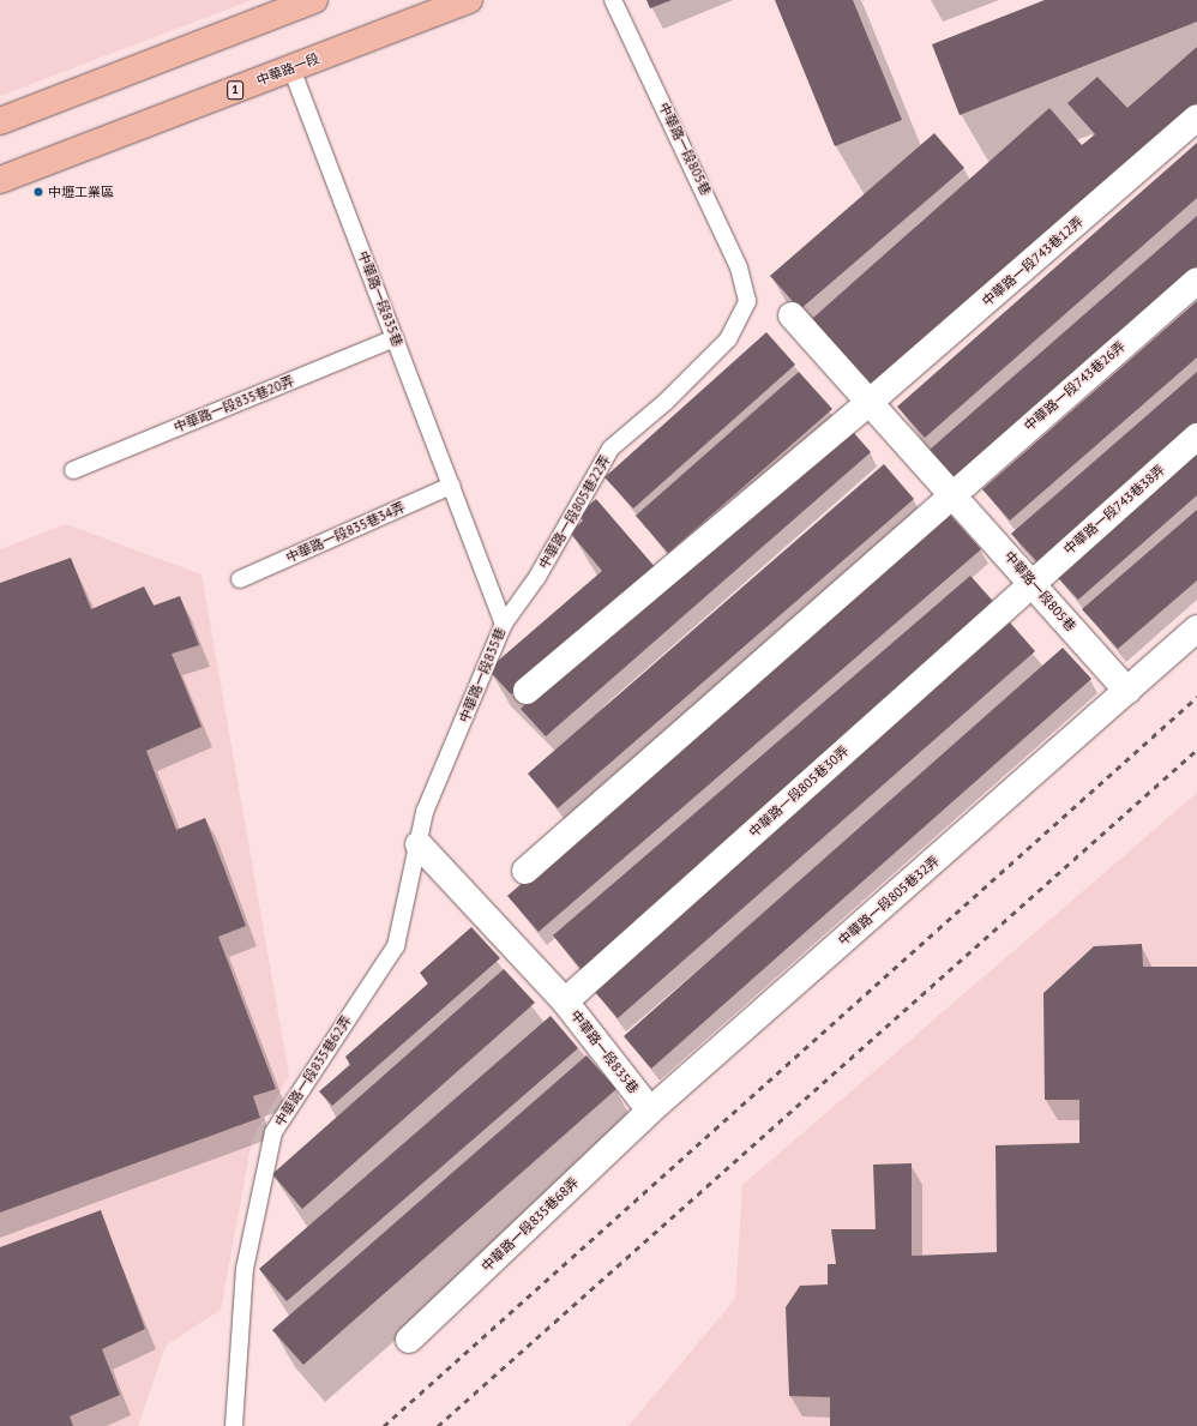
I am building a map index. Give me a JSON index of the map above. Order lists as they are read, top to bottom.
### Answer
{
  "streets": {
    "main road": ["中華路一段", "1"],
    "street": [
      "中華路一段805巷",
      "中華路一段743巷12弄",
      "中華路一段835巷",
      "中華路一段743巷26弄",
      "中華路一段743巷38弄",
      "中華路一段805巷30弄",
      "中華路一段805巷32弄",
      "中華路一段835巷68弄"
    ],
    "lane": [
      "中華路一段835巷20弄",
      "中華路一段805巷22弄",
      "中華路一段835巷34弄",
      "中華路一段835巷62弄"
    ]
  },
  "crossings": [
    ["中華路一段", "中華路一段835巷"],
    ["中華路一段805巷", "中華路一段743巷12弄"],
    ["中華路一段805巷", "中華路一段743巷26弄"],
    ["中華路一段805巷", "中華路一段743巷38弄"],
    ["中華路一段805巷", "中華路一段805巷22弄"],
    ["中華路一段805巷", "中華路一段805巷30弄"],
    ["中華路一段805巷", "中華路一段805巷32弄"],
    ["中華路一段835巷", "中華路一段835巷20弄"],
    ["中華路一段835巷", "中華路一段805巷22弄"],
    ["中華路一段835巷", "中華路一段835巷34弄"],
    ["中華路一段835巷", "中華路一段805巷30弄"],
    ["中華路一段835巷", "中華路一段805巷32弄"],
    ["中華路一段835巷", "中華路一段835巷62弄"],
    ["中華路一段835巷", "中華路一段835巷68弄"],
    ["中華路一段743巷38弄", "中華路一段805巷30弄"],
    ["中華路一段805巷32弄", "中華路一段835巷68弄"]
  ],
  "places": ["中壢工業區"]
}
